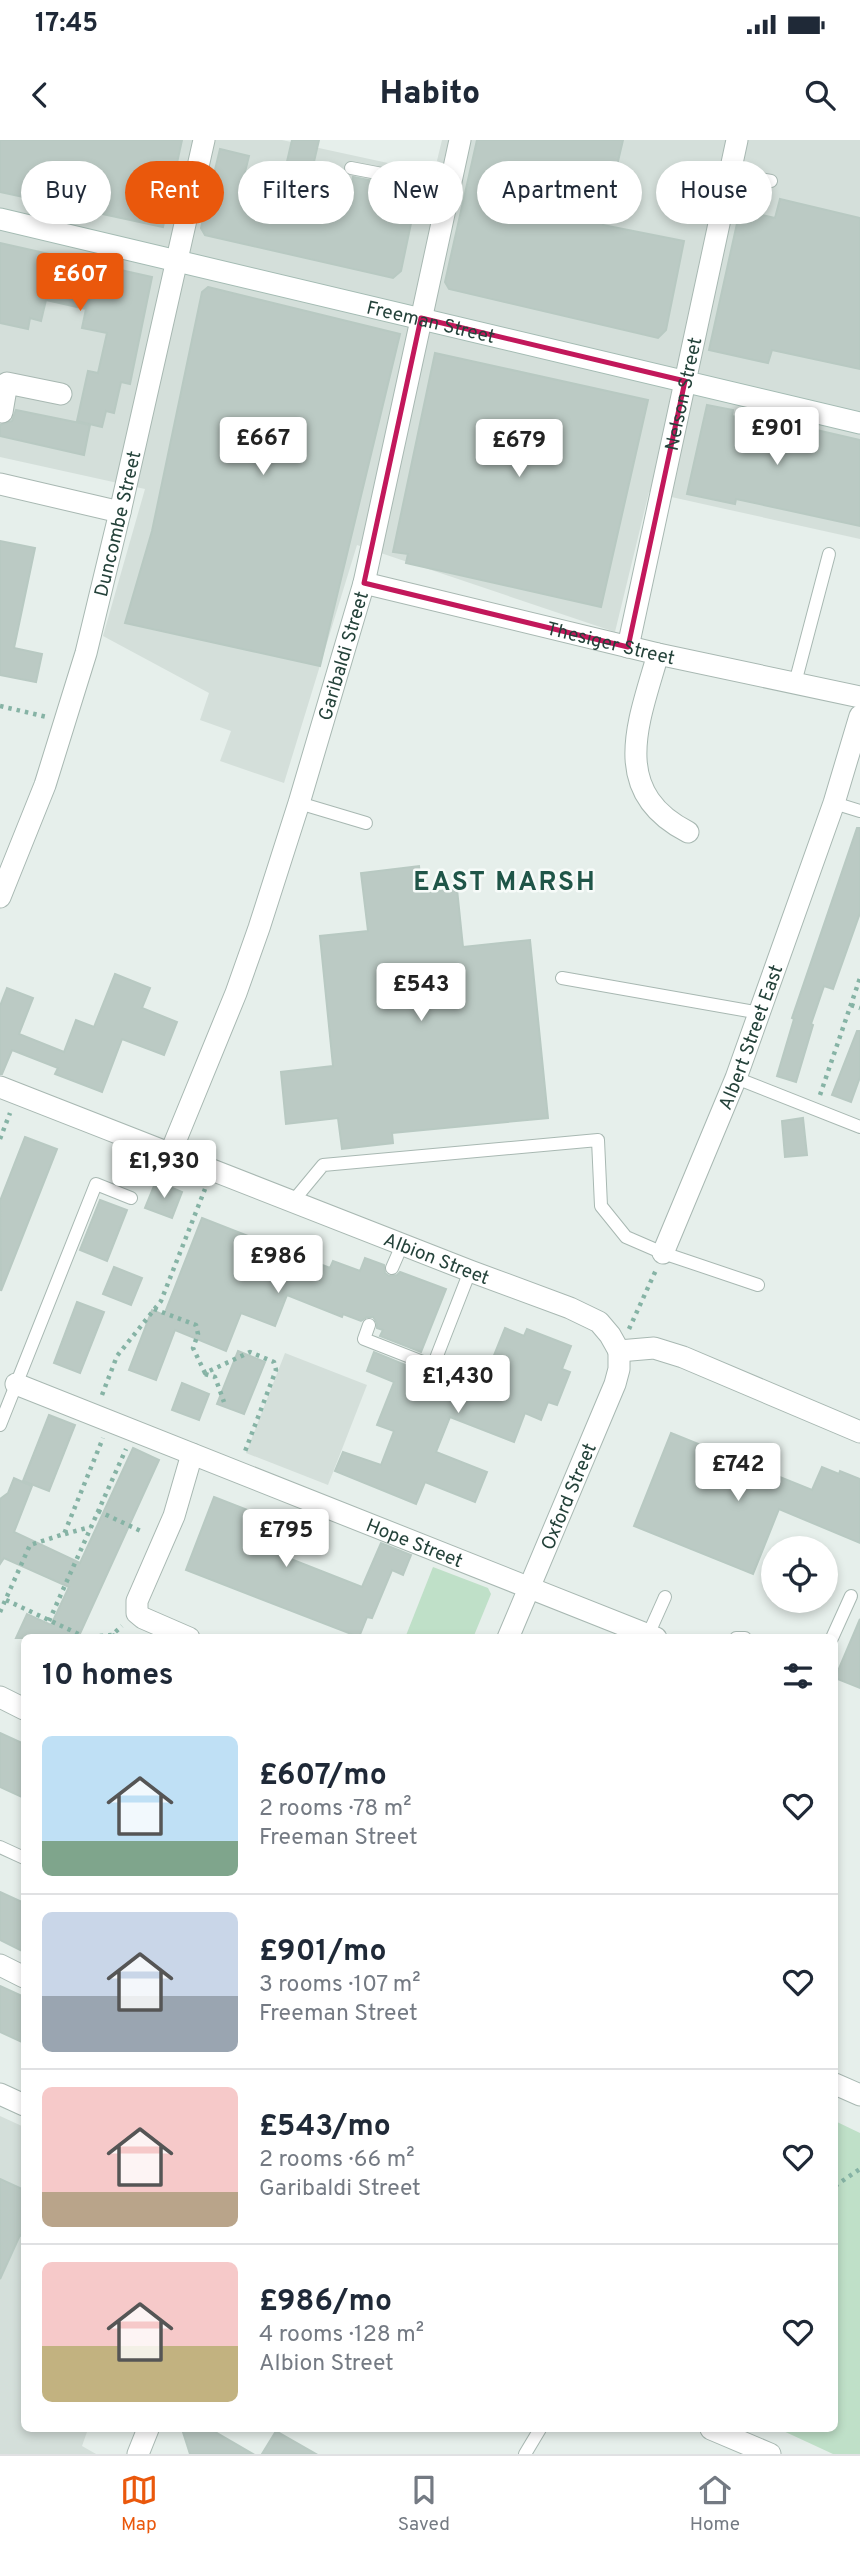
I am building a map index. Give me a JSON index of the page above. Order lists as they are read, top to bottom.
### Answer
{
  "streets": {
    "street": [
      "Freeman Street",
      "Nelson Street",
      "Duncombe Street",
      "Thesiger Street",
      "Garibaldi Street",
      "Albert Street East",
      "Albion Street",
      "Oxford Street",
      "Hope Street"
    ]
  },
  "crossings": [
    ["Freeman Street", "Nelson Street"],
    ["Freeman Street", "Duncombe Street"],
    ["Freeman Street", "Garibaldi Street"],
    ["Nelson Street", "Thesiger Street"],
    ["Thesiger Street", "Garibaldi Street"],
    ["Garibaldi Street", "Albion Street"],
    ["Albion Street", "Oxford Street"],
    ["Oxford Street", "Hope Street"]
  ],
  "districts": ["EAST MARSH"],
  "page": {
    "status": "17:45",
    "header": "Habito",
    "chip": [
      "Buy",
      "Rent",
      "Filters",
      "New",
      "Apartment",
      "House"
    ],
    "price": [
      "£607",
      "£901",
      "£667",
      "£679",
      "£543",
      "£1,930",
      "£986",
      "£1,430",
      "£742",
      "£795"
    ],
    "heading": "10 homes",
    "list": [
      {
        "name": "£607/mo",
        "note": "2 rooms · 78 m² · Freeman Street"
      },
      {
        "name": "£901/mo",
        "note": "3 rooms · 107 m² · Freeman Street"
      },
      {
        "name": "£543/mo",
        "note": "2 rooms · 66 m² · Garibaldi Street"
      },
      {
        "name": "£986/mo",
        "note": "4 rooms · 128 m² · Albion Street"
      }
    ],
    "tabs": ["Map", "Saved", "Home"]
  }
}
